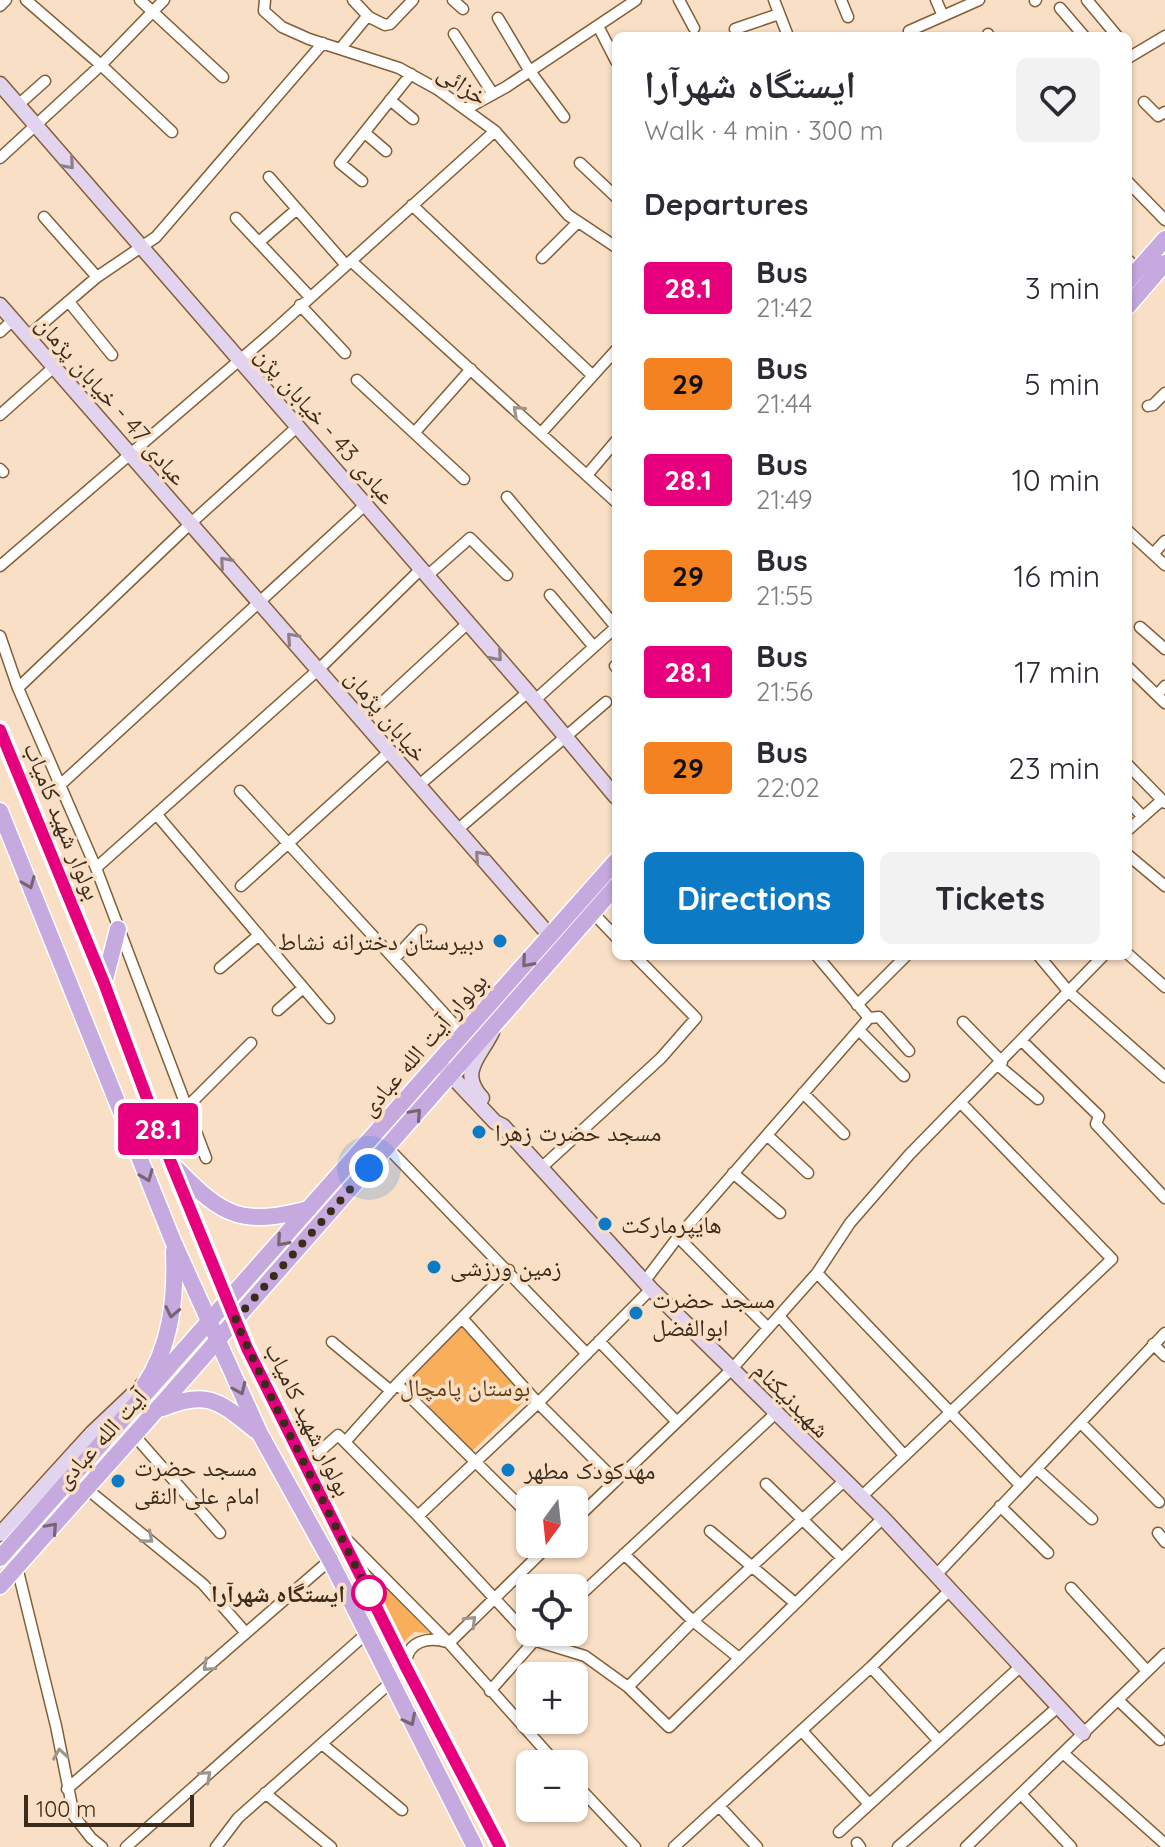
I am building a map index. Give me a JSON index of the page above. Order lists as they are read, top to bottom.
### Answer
{
  "streets": {
    "main road": ["بولوار شهید کامیاب", "بولوار آیت الله عبادی", "آیت الله عبادی"],
    "street": [
      "خزائی",
      "عبادی 47 - خیابان پژمان",
      "عبادی 43 - خیابان پژن",
      "خیابان پژمان",
      "شهیدنیکنام"
    ]
  },
  "crossings": [
    ["عبادی 47 - خیابان پژمان", "خیابان پژمان"],
    ["خیابان پژمان", "بولوار آیت الله عبادی"],
    ["بولوار شهید کامیاب", "بولوار آیت الله عبادی"],
    ["بولوار شهید کامیاب", "آیت الله عبادی"],
    ["بولوار آیت الله عبادی", "آیت الله عبادی"]
  ],
  "one_way": ["خیابان پژمان"],
  "parks": ["بوستان پامچال"],
  "places": [
    "دبیرستان دخترانه نشاط",
    "مسجد حضرت زهرا",
    "هایپرمارکت",
    "زمین ورزشی",
    "مسجد حضرت ابوالفضل",
    "مهدکودک مطهر",
    "مسجد حضرت امام علی النقی",
    "ایستگاه شهرآرا"
  ],
  "lines": ["bus line 28.1"],
  "scale_bar": "100 m",
  "north": "bottom",
  "page": {
    "on_map": "28.1",
    "heading": [
      ["ایستگاه شهرآرا", "Walk · 4 min · 300 m"],
      "Departures"
    ],
    "list": [
      {
        "mark": "28.1",
        "name": "Bus",
        "note": "21:42",
        "value": "3 min"
      },
      {
        "mark": "29",
        "name": "Bus",
        "note": "21:44",
        "value": "5 min"
      },
      {
        "mark": "28.1",
        "name": "Bus",
        "note": "21:49",
        "value": "10 min"
      },
      {
        "mark": "29",
        "name": "Bus",
        "note": "21:55",
        "value": "16 min"
      },
      {
        "mark": "28.1",
        "name": "Bus",
        "note": "21:56",
        "value": "17 min"
      },
      {
        "mark": "29",
        "name": "Bus",
        "note": "22:02",
        "value": "23 min"
      }
    ],
    "buttons": ["Directions", "Tickets"],
    "map_buttons": ["+", "−"],
    "scale": "100 m"
  }
}
